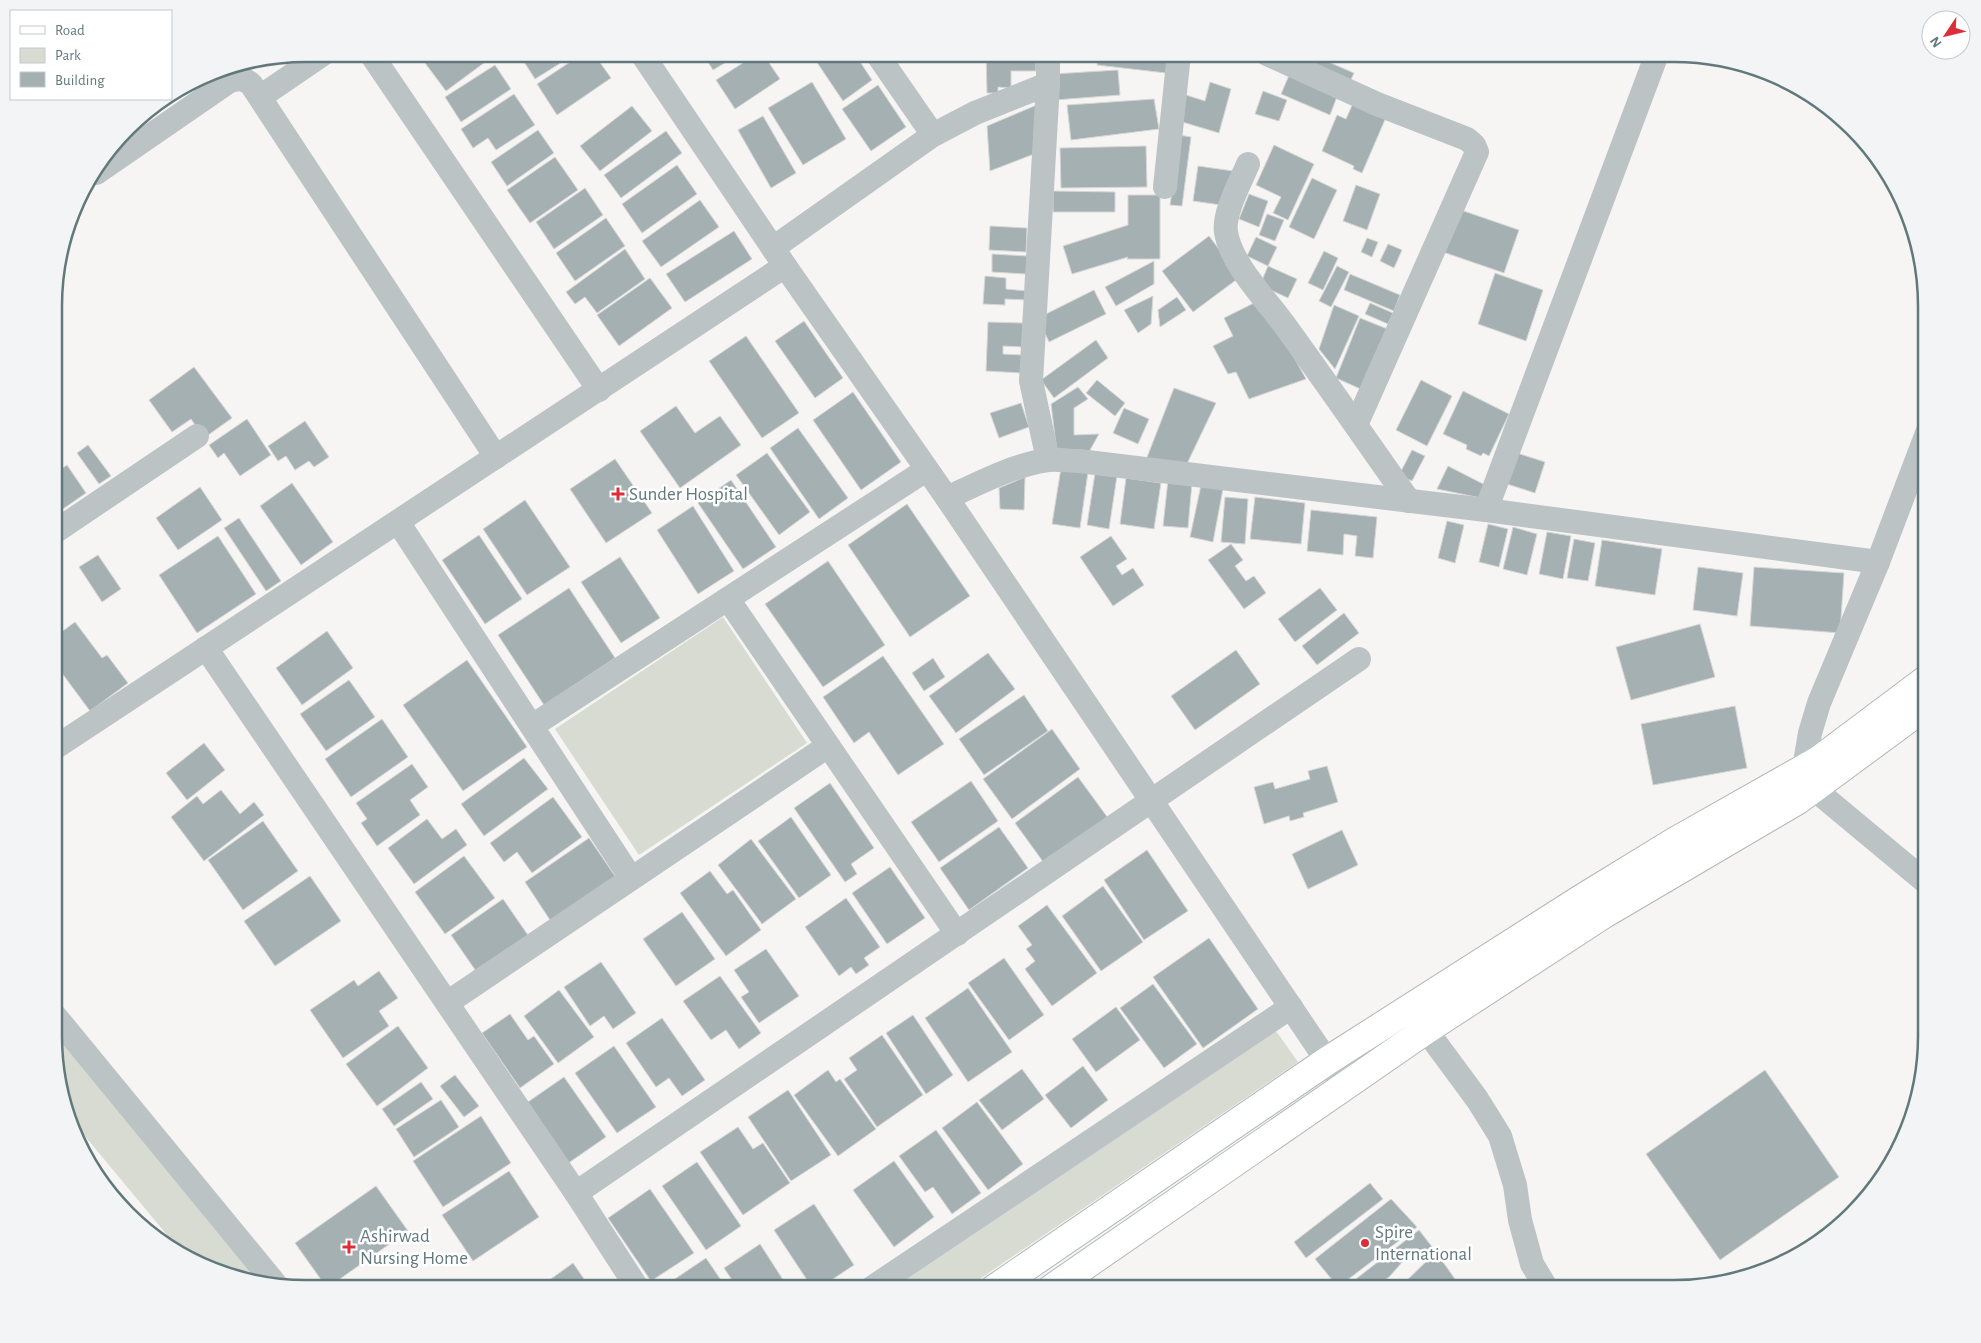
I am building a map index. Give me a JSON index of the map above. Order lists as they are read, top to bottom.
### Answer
{
  "places": {
    "health": ["Sunder Hospital", "Ashirwad Nursing Home"],
    "other": ["Spire International"]
  },
  "legend": ["Road", "Park", "Building"],
  "north": "bottom left"
}
